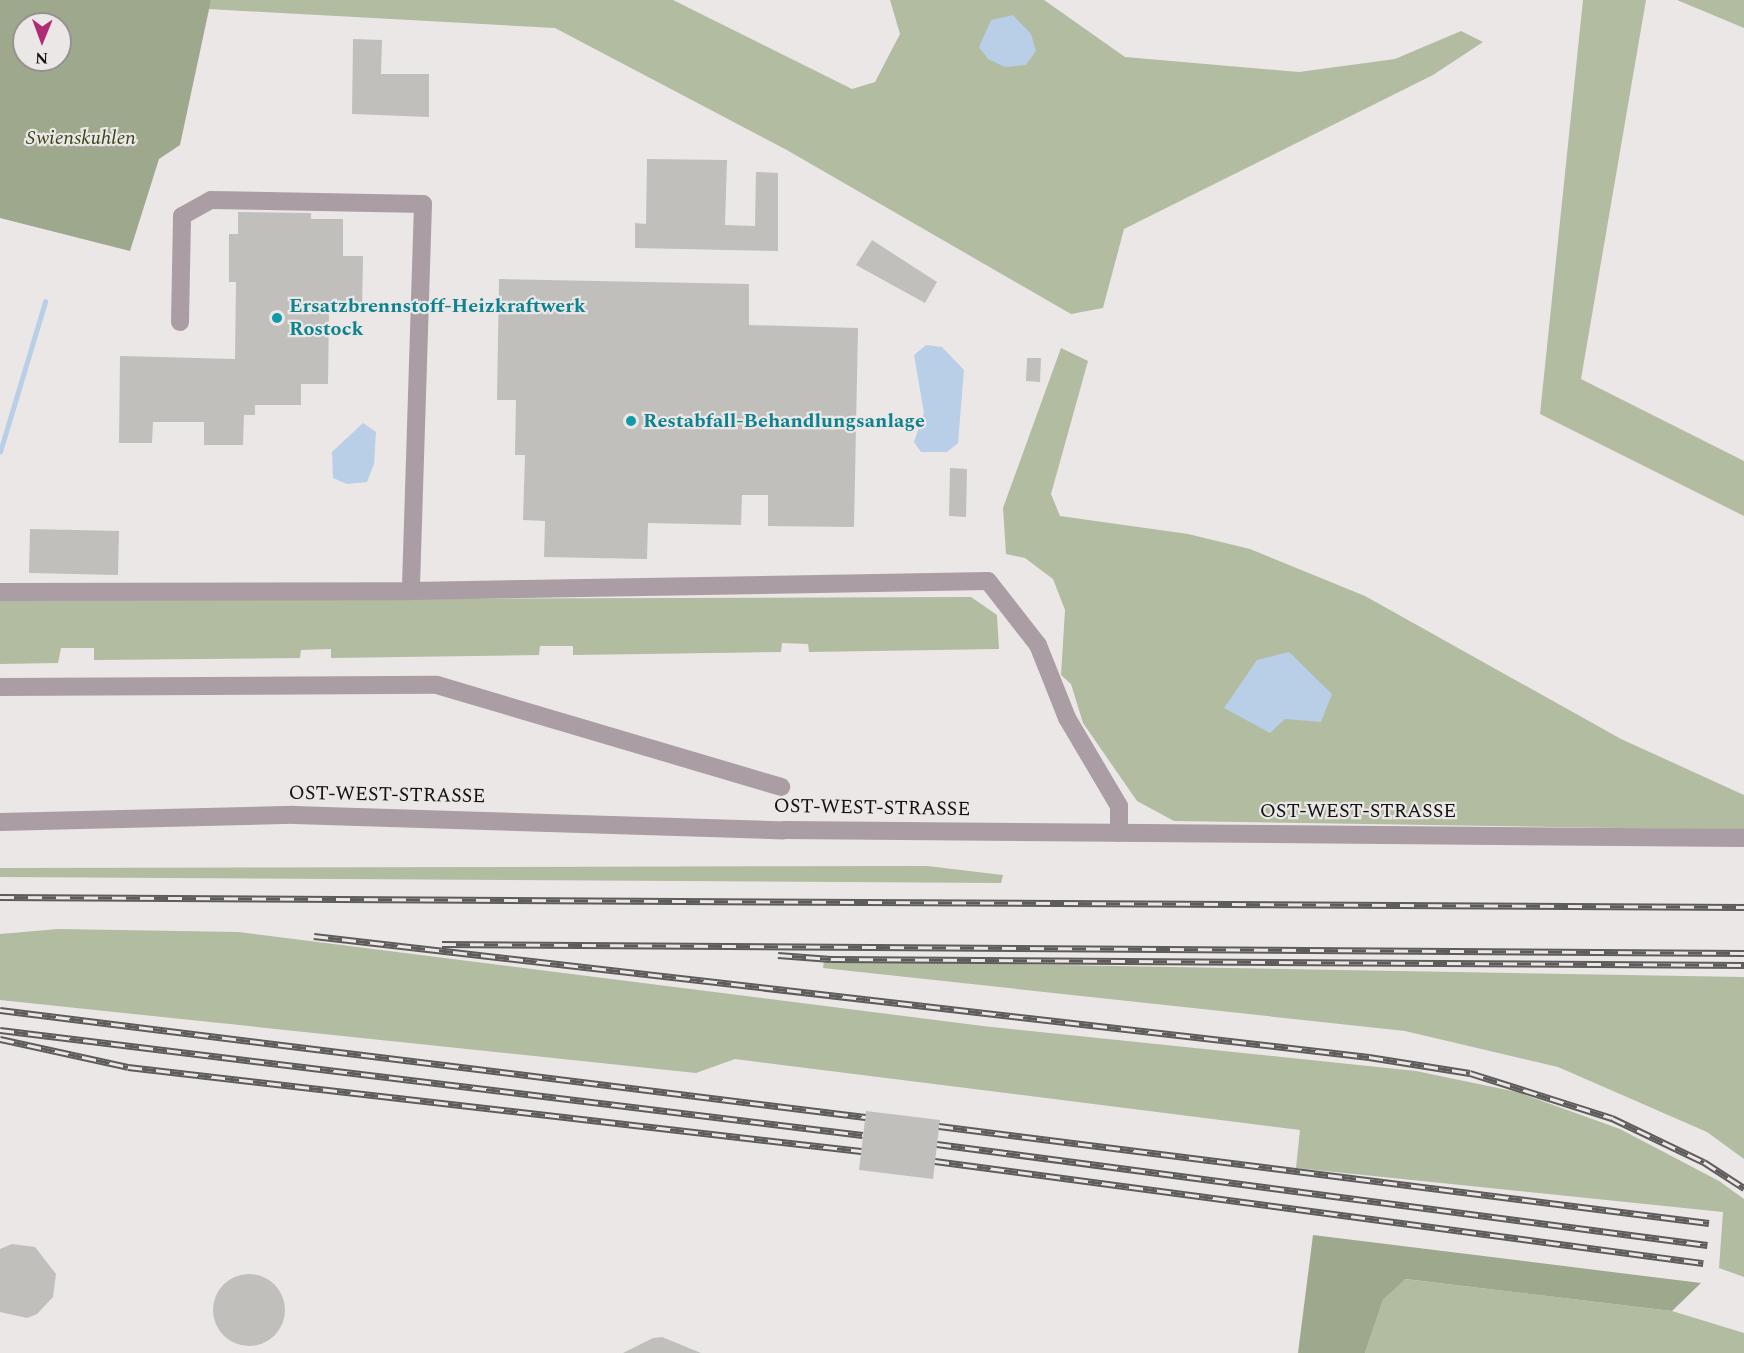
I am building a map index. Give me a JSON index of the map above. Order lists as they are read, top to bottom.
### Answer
{
  "streets": {
    "street": ["OST-WEST-STRASSE"]
  },
  "parks": ["Swienskuhlen"],
  "places": ["Ersatzbrennstoff-Heizkraftwerk Rostock", "Restabfall-Behandlungsanlage"],
  "north": "bottom"
}
